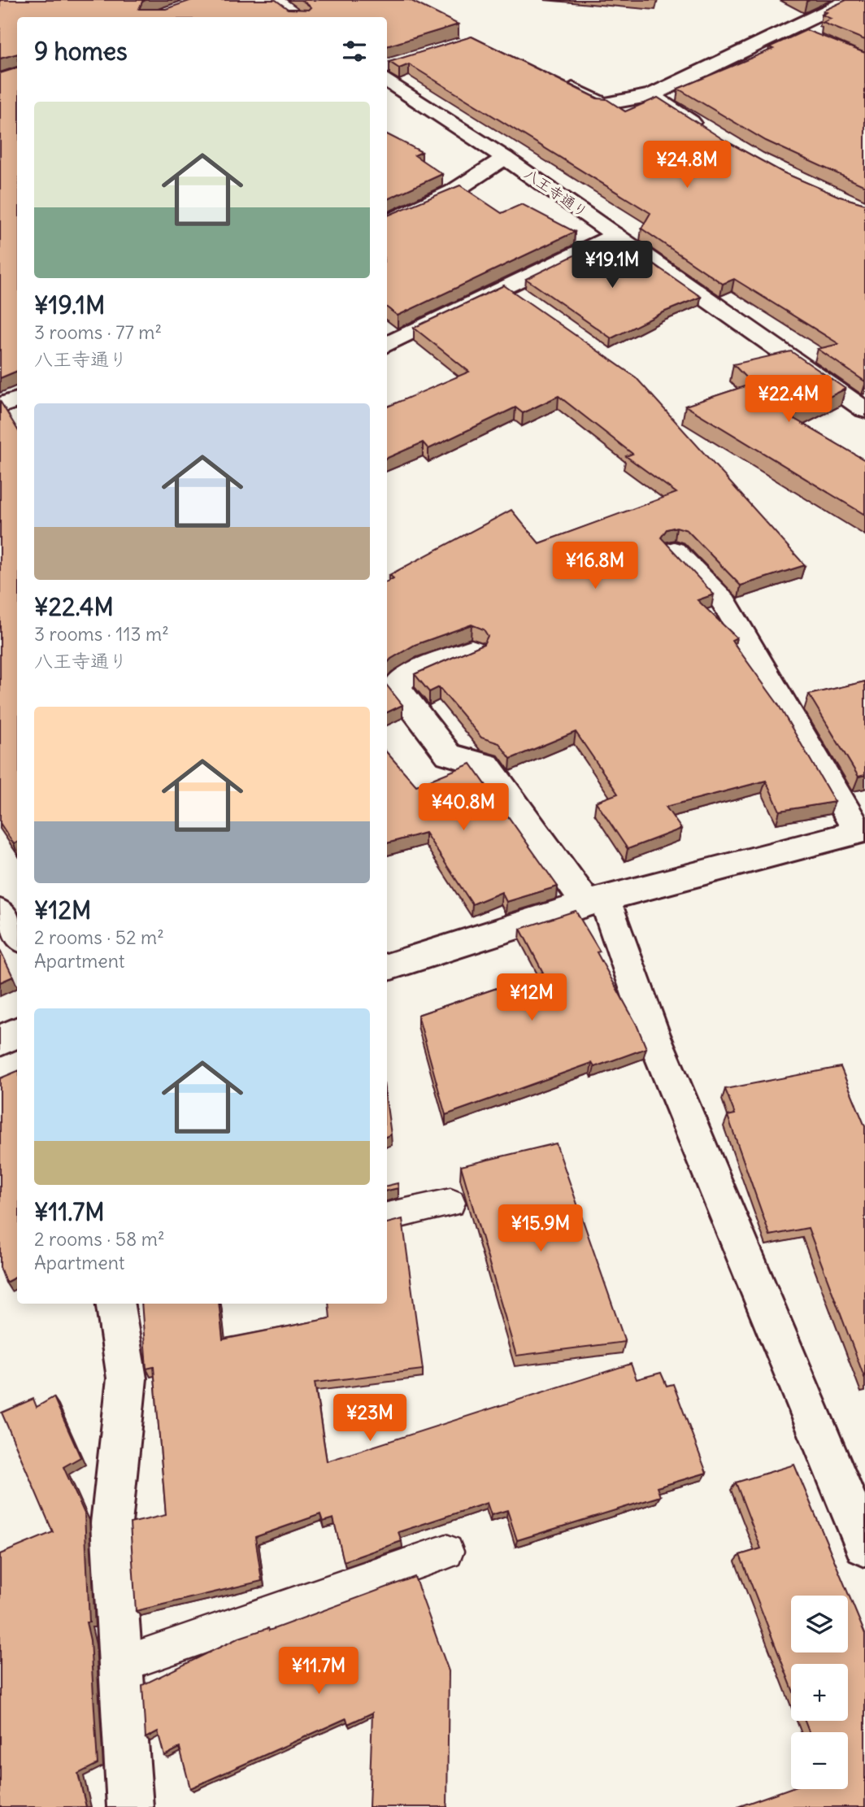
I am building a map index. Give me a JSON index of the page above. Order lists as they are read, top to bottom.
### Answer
{
  "streets": {
    "street": ["八王寺通り"]
  },
  "page": {
    "heading": "9 homes",
    "list": [
      {
        "name": "¥19.1M",
        "note": "3 rooms · 77 m² · 八王寺通り"
      },
      {
        "name": "¥22.4M",
        "note": "3 rooms · 113 m² · 八王寺通り"
      },
      {
        "name": "¥12M",
        "note": "2 rooms · 52 m² · Apartment"
      },
      {
        "name": "¥11.7M",
        "note": "2 rooms · 58 m² · Apartment"
      }
    ],
    "price": [
      "¥24.8M",
      "¥19.1M",
      "¥22.4M",
      "¥16.8M",
      "¥40.8M",
      "¥12M",
      "¥15.9M",
      "¥23M",
      "¥11.7M"
    ],
    "map_buttons": ["+", "−"]
  }
}
